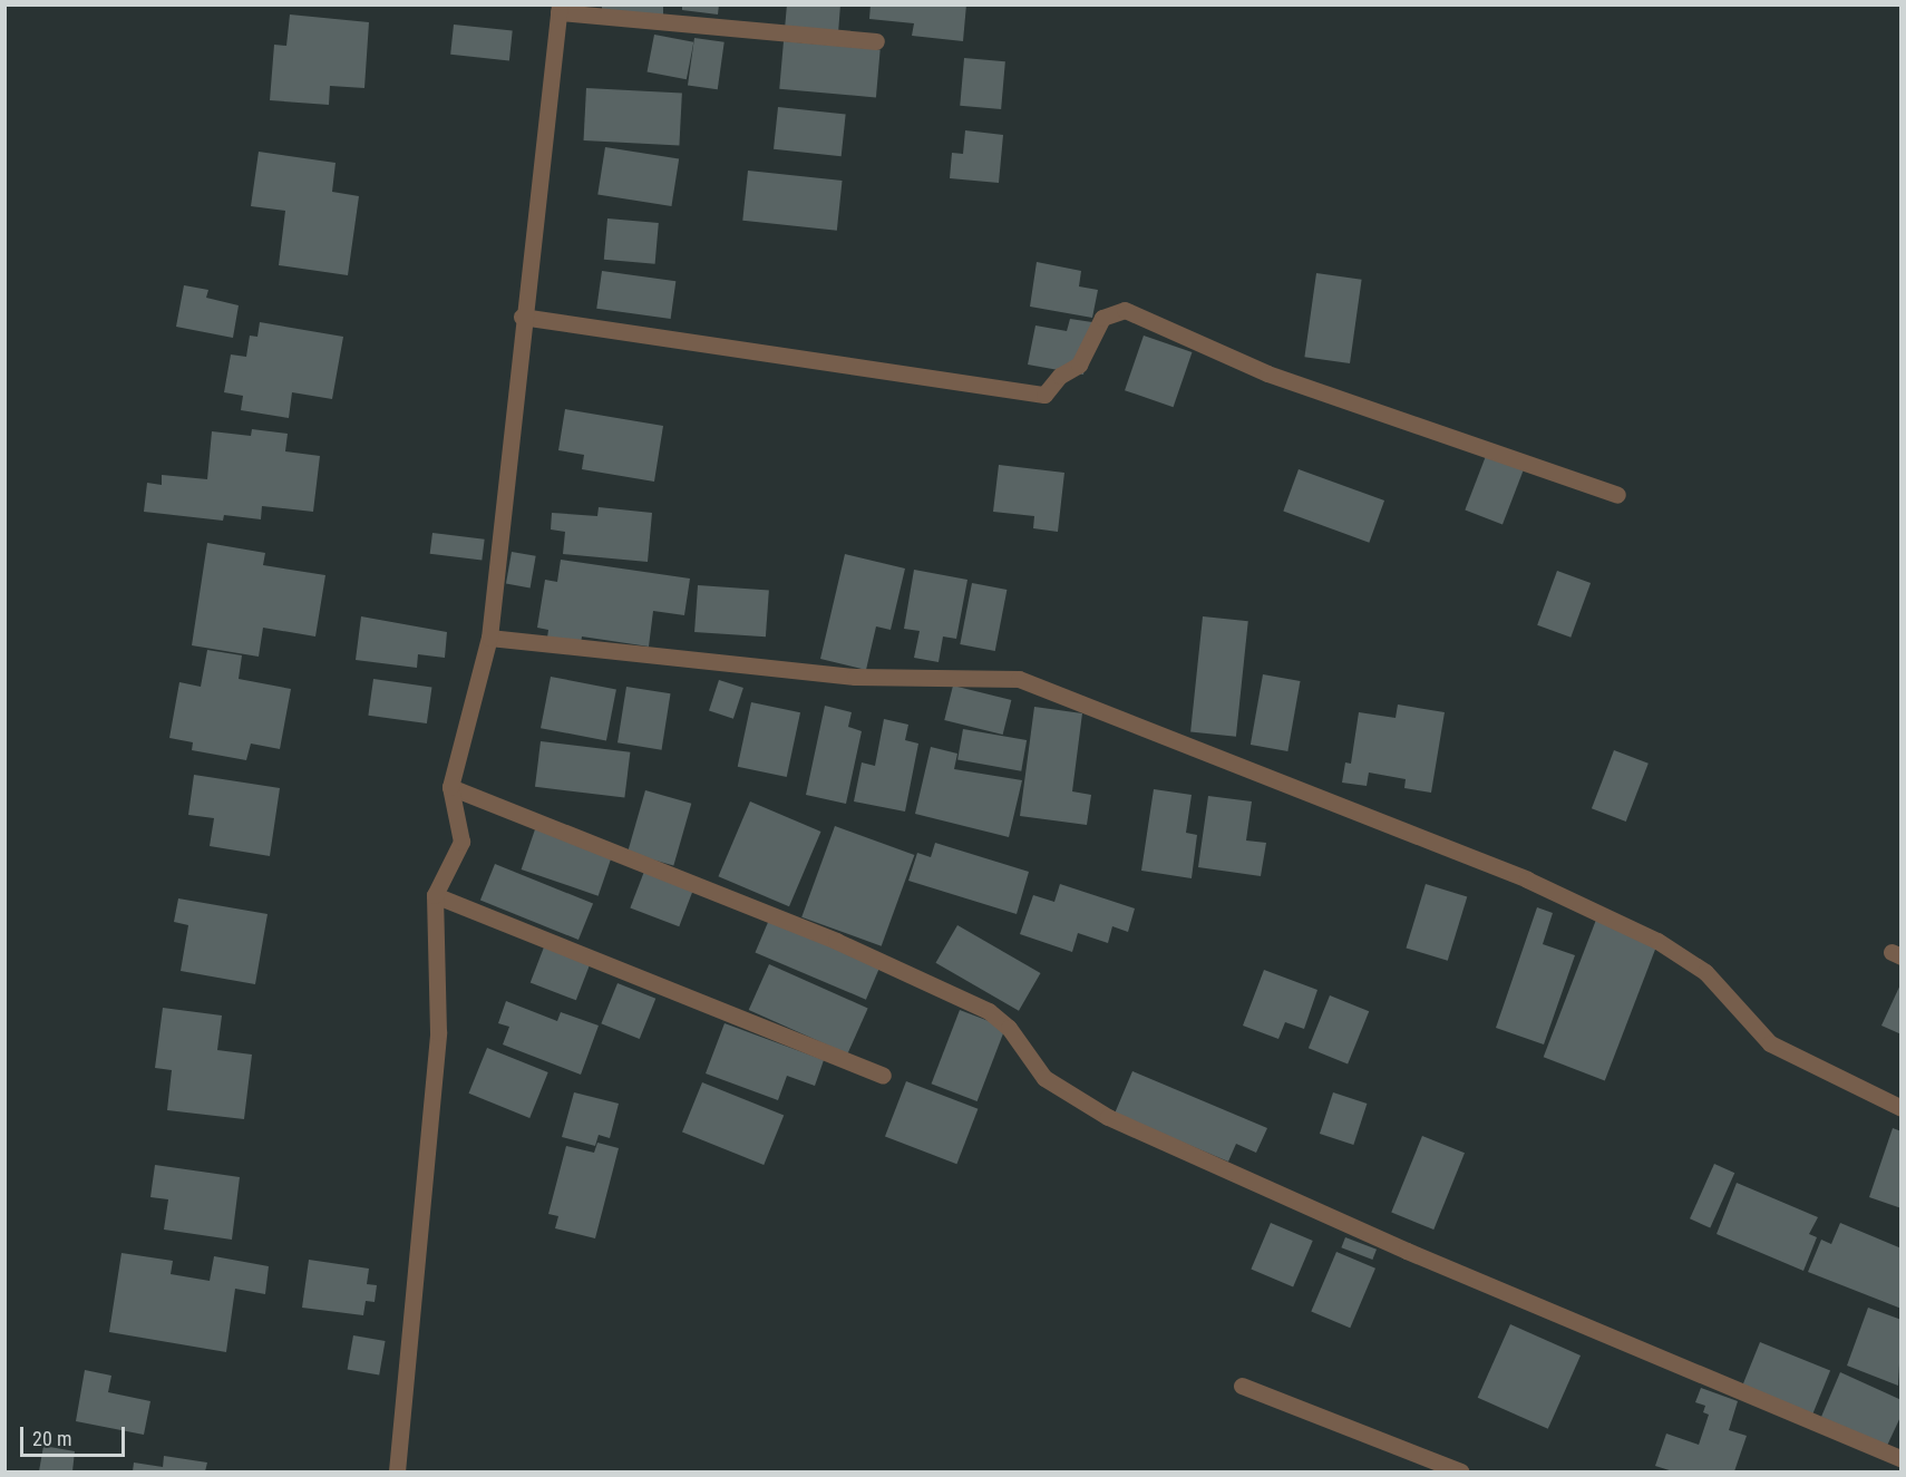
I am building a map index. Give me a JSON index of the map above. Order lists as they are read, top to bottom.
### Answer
{
  "scale_bar": "20 m"
}
